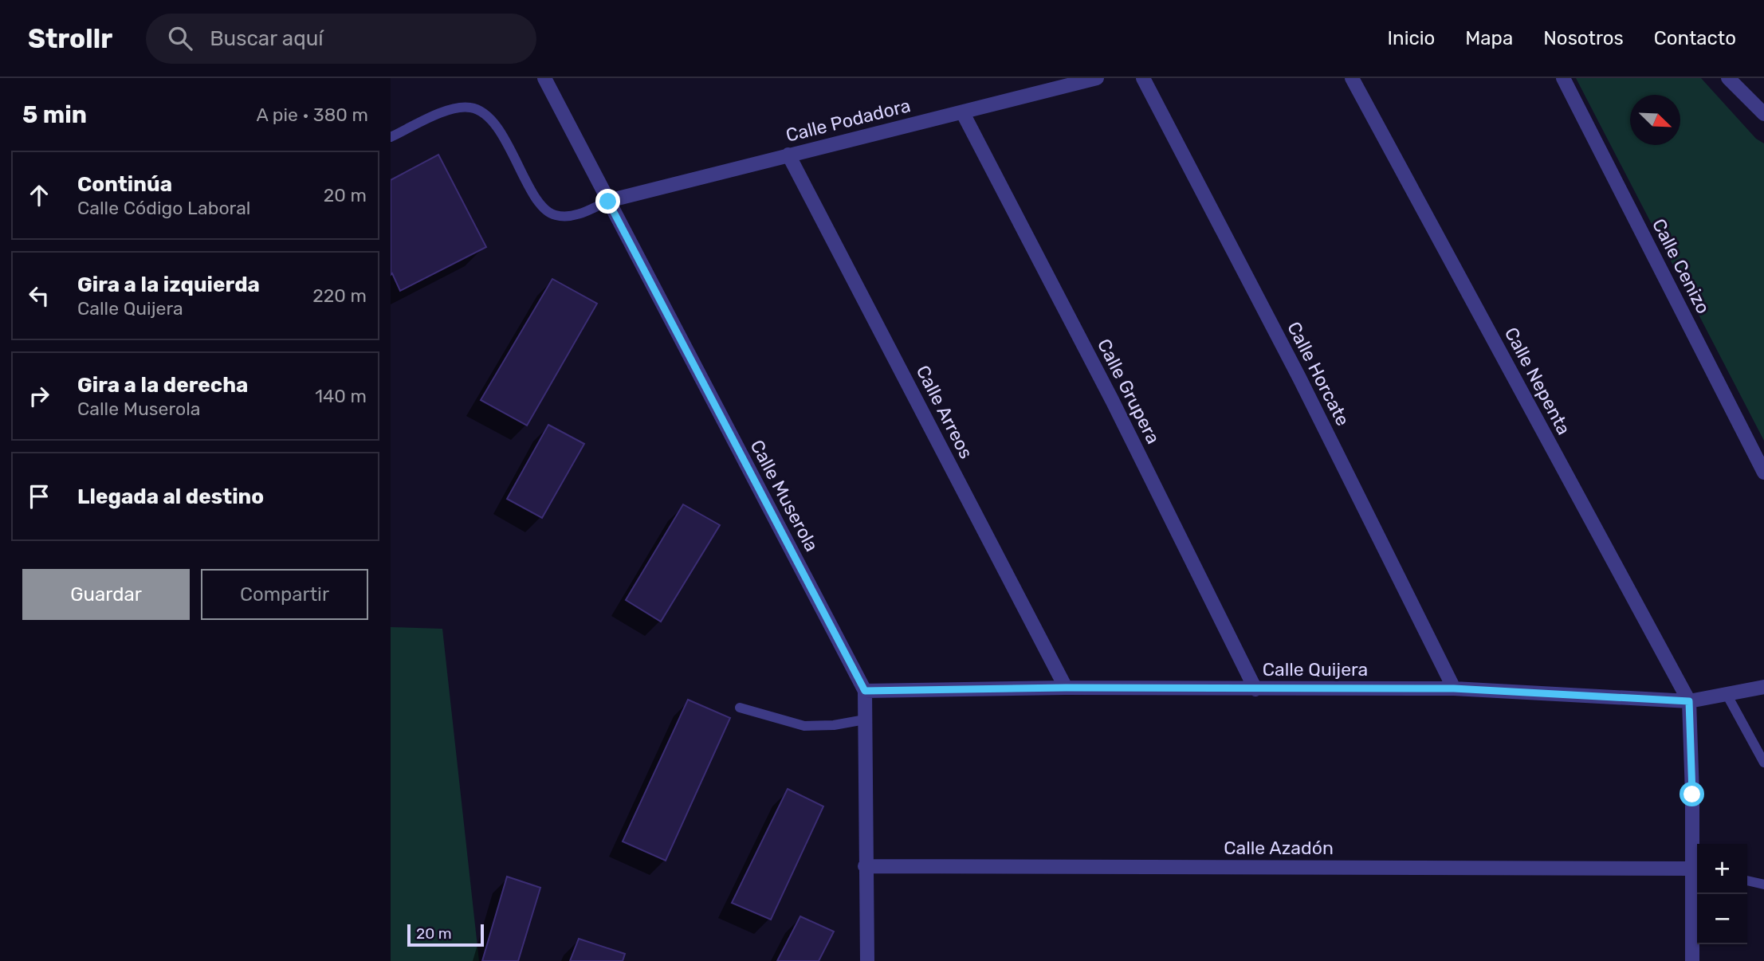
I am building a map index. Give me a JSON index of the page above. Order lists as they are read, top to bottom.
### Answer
{
  "streets": {
    "street": [
      "Calle Podadora",
      "Calle Cenizo",
      "Calle Horcate",
      "Calle Nepenta",
      "Calle Grupera",
      "Calle Arreos",
      "Calle Muserola",
      "Calle Quijera",
      "Calle Azadón"
    ]
  },
  "crossings": [
    ["Calle Podadora", "Calle Grupera"],
    ["Calle Podadora", "Calle Arreos"],
    ["Calle Podadora", "Calle Muserola"],
    ["Calle Horcate", "Calle Quijera"],
    ["Calle Nepenta", "Calle Quijera"],
    ["Calle Grupera", "Calle Quijera"],
    ["Calle Arreos", "Calle Quijera"],
    ["Calle Muserola", "Calle Quijera"],
    ["Calle Muserola", "Calle Azadón"]
  ],
  "scale_bar": "20 m",
  "north": "bottom right",
  "page": {
    "header": "Strollr",
    "search": "Buscar aquí",
    "nav": [
      "Inicio",
      "Mapa",
      "Nosotros",
      "Contacto"
    ],
    "heading": ["5 min", "A pie · 380 m"],
    "list": [
      ["Continúa", "Calle Código Laboral", "20 m"],
      ["Gira a la izquierda", "Calle Quijera", "220 m"],
      ["Gira a la derecha", "Calle Muserola", "140 m"],
      "Llegada al destino"
    ],
    "buttons": ["Guardar", "Compartir"],
    "map_buttons": ["+", "−"],
    "scale": "20 m"
  }
}
